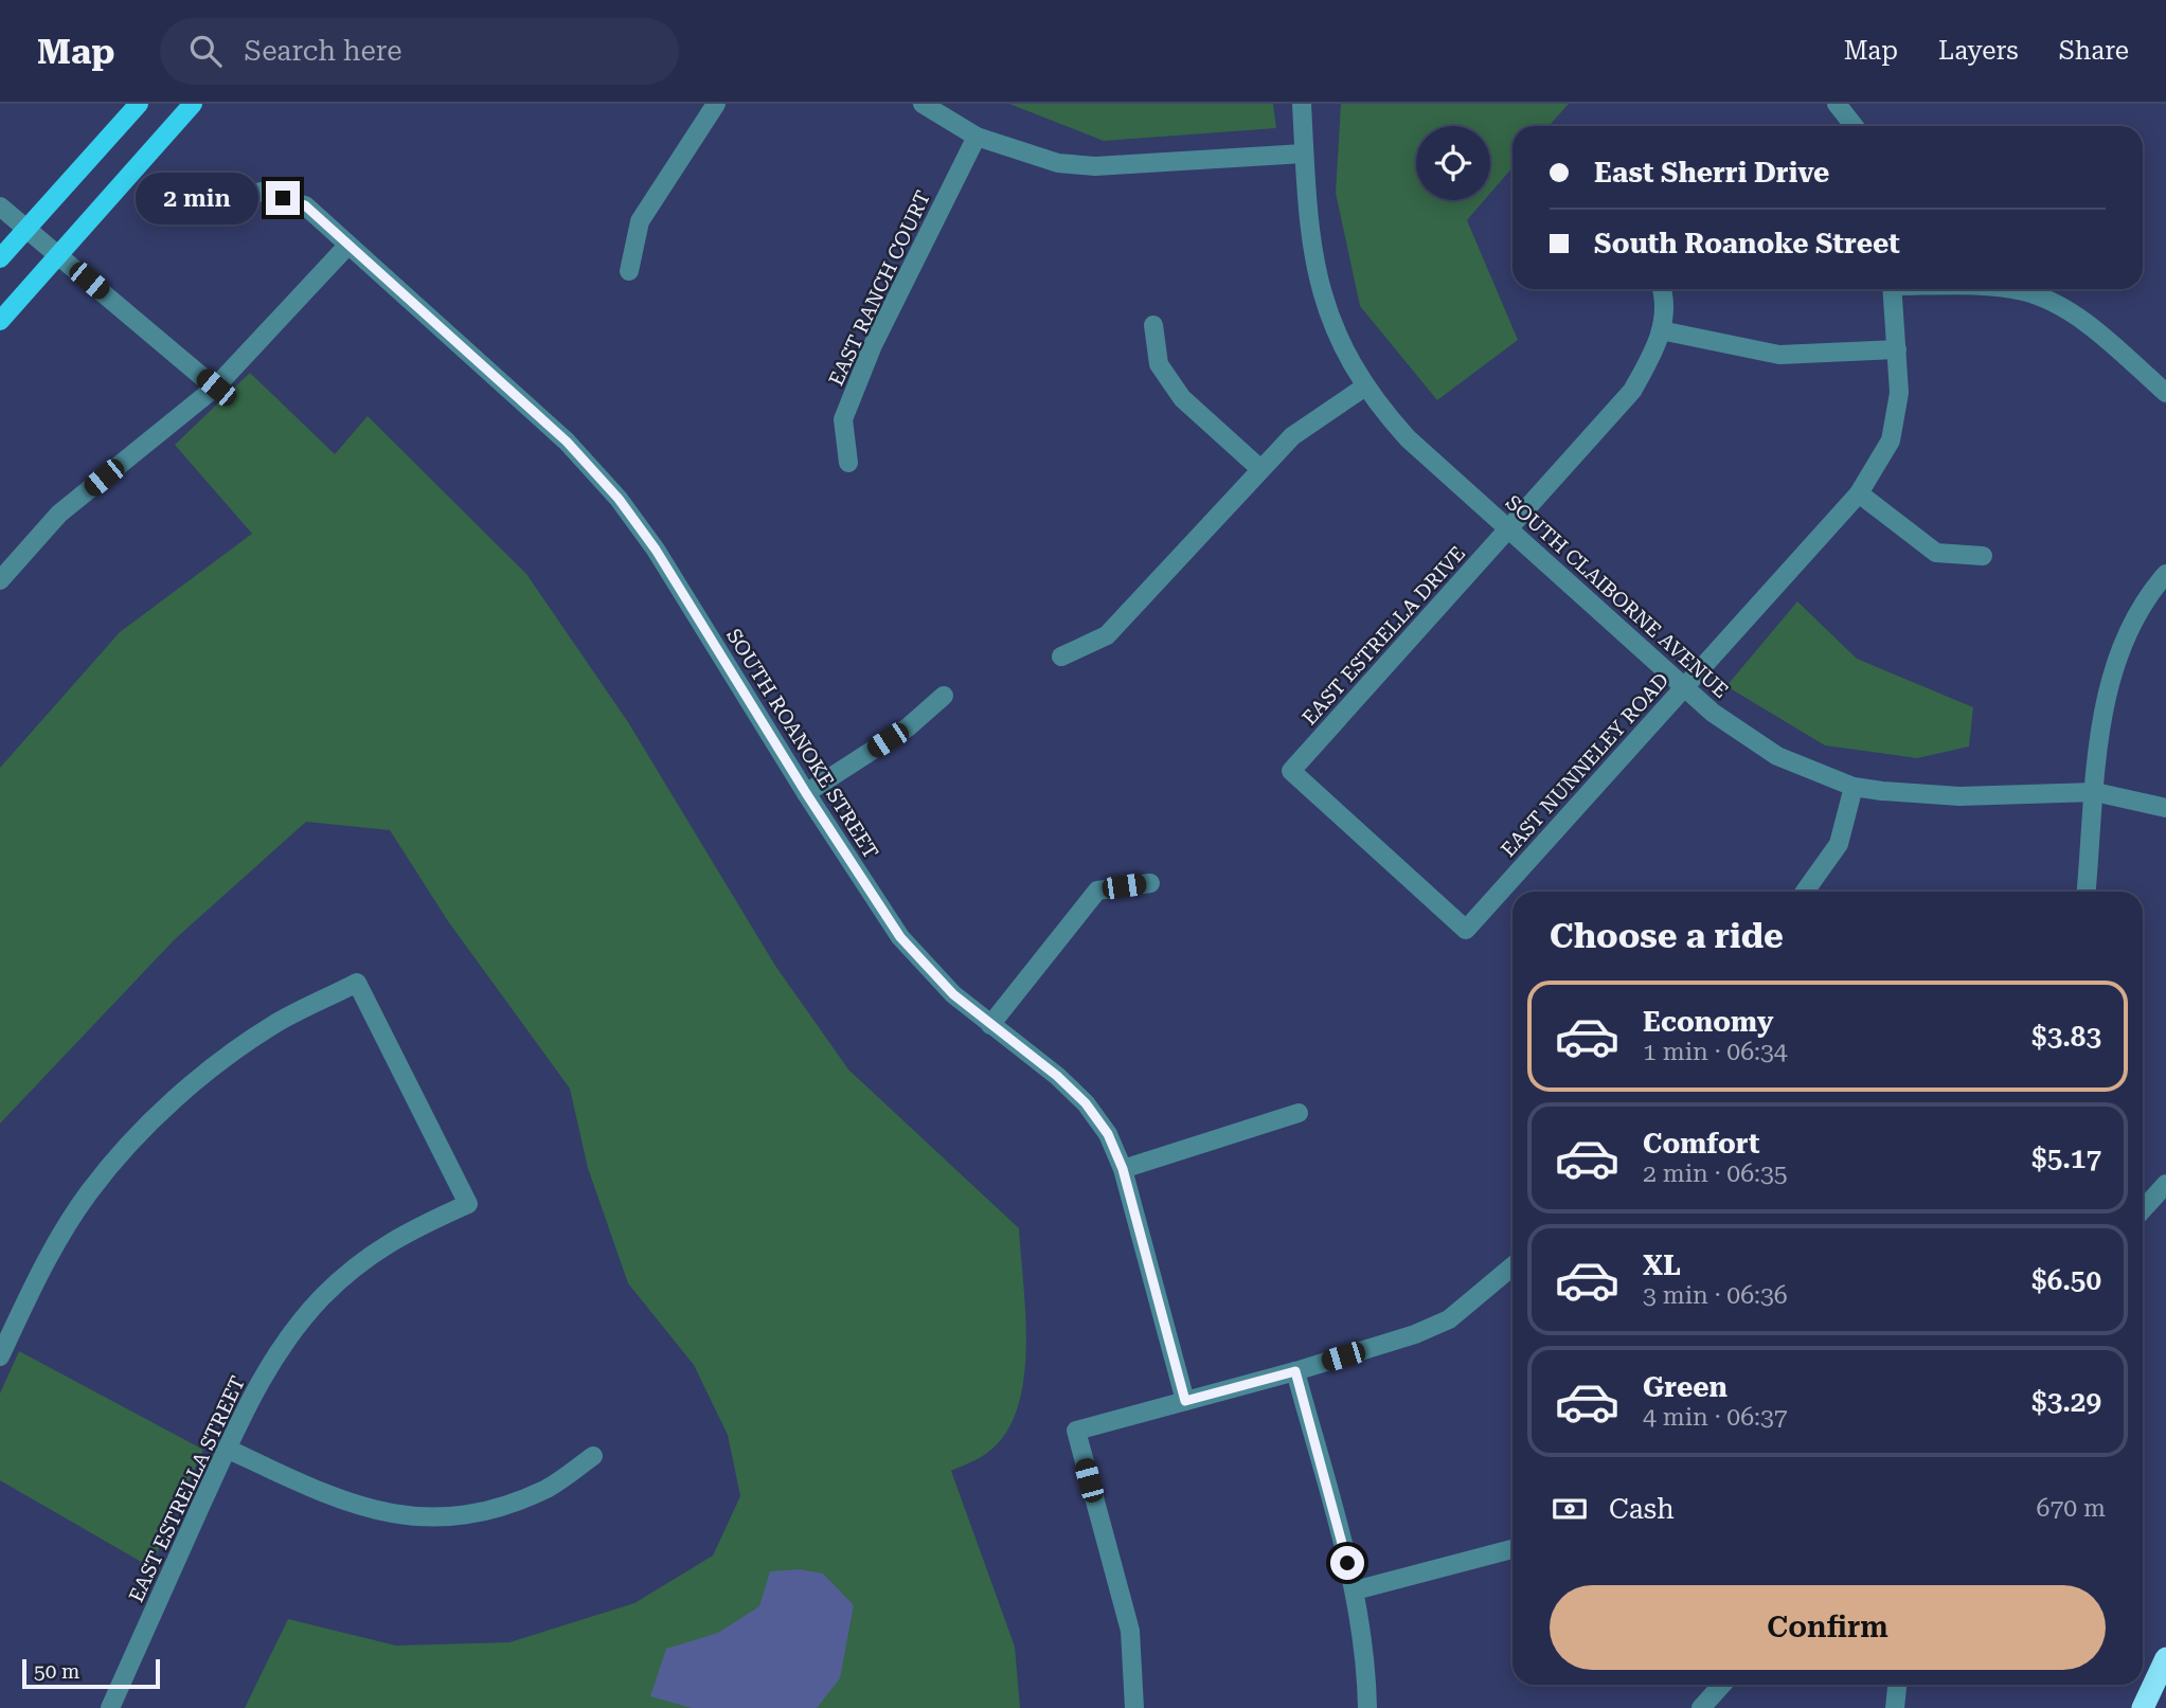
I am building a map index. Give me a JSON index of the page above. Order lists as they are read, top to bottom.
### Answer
{
  "streets": {
    "street": [
      "EAST RANCH COURT",
      "SOUTH CLAIBORNE AVENUE",
      "EAST ESTRELLA DRIVE",
      "SOUTH ROANOKE STREET",
      "EAST NUNNELEY ROAD",
      "EAST ESTRELLA STREET"
    ]
  },
  "crossings": [
    ["SOUTH CLAIBORNE AVENUE", "EAST ESTRELLA DRIVE"],
    ["SOUTH CLAIBORNE AVENUE", "EAST NUNNELEY ROAD"],
    ["EAST ESTRELLA DRIVE", "EAST NUNNELEY ROAD"]
  ],
  "scale_bar": "50 m",
  "page": {
    "header": "Map",
    "search": "Search here",
    "nav": ["Map", "Layers", "Share"],
    "banner": ["East Sherri Drive", "South Roanoke Street"],
    "bubble": "2 min",
    "heading": "Choose a ride",
    "list": [
      {
        "name": "Economy",
        "note": "1 min · 06:34",
        "value": "$3.83"
      },
      {
        "name": "Comfort",
        "note": "2 min · 06:35",
        "value": "$5.17"
      },
      {
        "name": "XL",
        "note": "3 min · 06:36",
        "value": "$6.50"
      },
      {
        "name": "Green",
        "note": "4 min · 06:37",
        "value": "$3.29"
      }
    ],
    "pay": ["Cash", "670 m"],
    "buttons": "Confirm",
    "scale": "50 m"
  }
}
